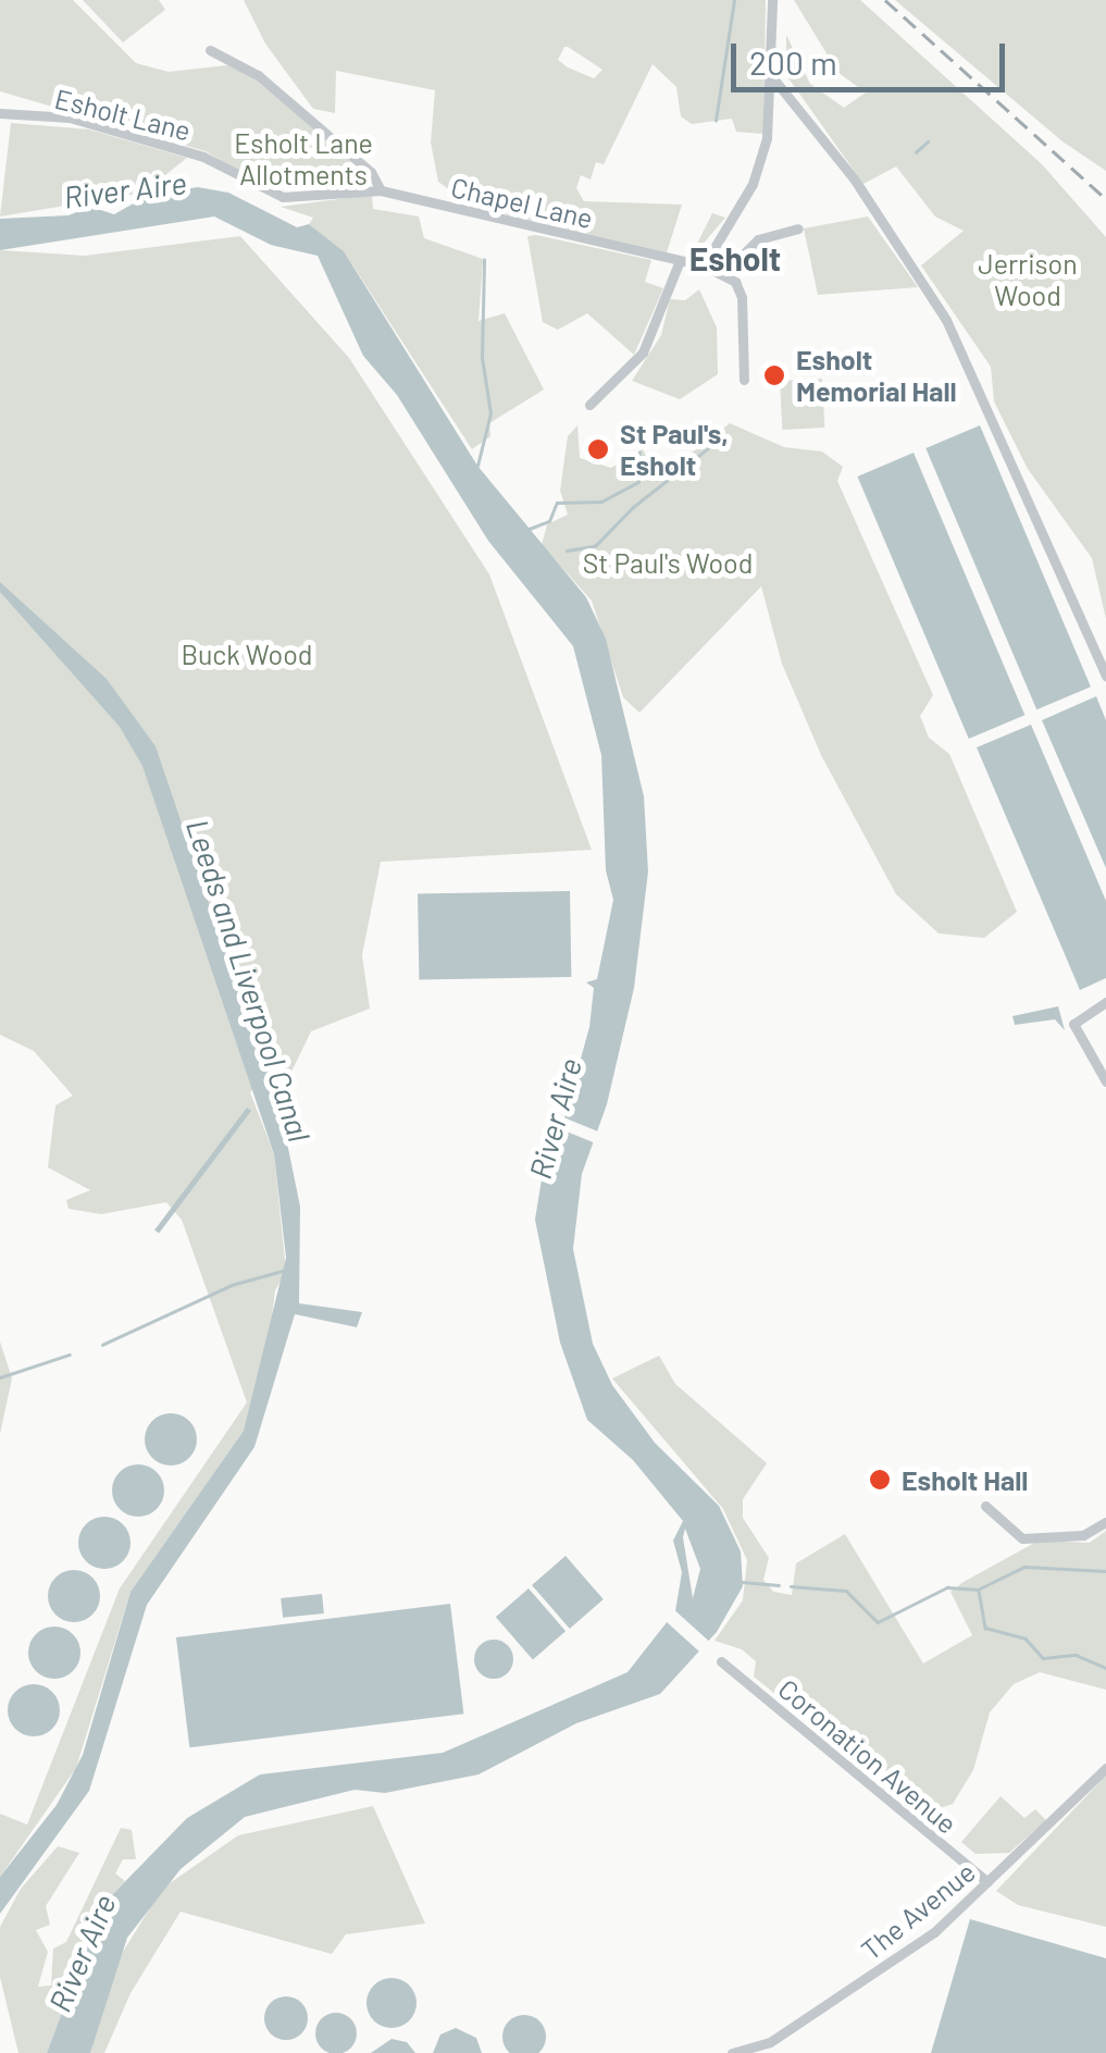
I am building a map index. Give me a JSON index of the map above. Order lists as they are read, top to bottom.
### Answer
{
  "streets": {
    "street": [
      "Esholt Lane",
      "Chapel Lane",
      "Coronation Avenue",
      "The Avenue"
    ]
  },
  "crossings": [
    ["Esholt Lane", "Chapel Lane"],
    ["Coronation Avenue", "The Avenue"]
  ],
  "districts": ["Esholt"],
  "water": ["River Aire", "Leeds and Liverpool Canal"],
  "parks": [
    "Esholt Lane Allotments",
    "Jerrison Wood",
    "St Paul's Wood",
    "Buck Wood"
  ],
  "places": ["Esholt Memorial Hall", "St Paul's, Esholt", "Esholt Hall"],
  "scale_bar": "200 m"
}
